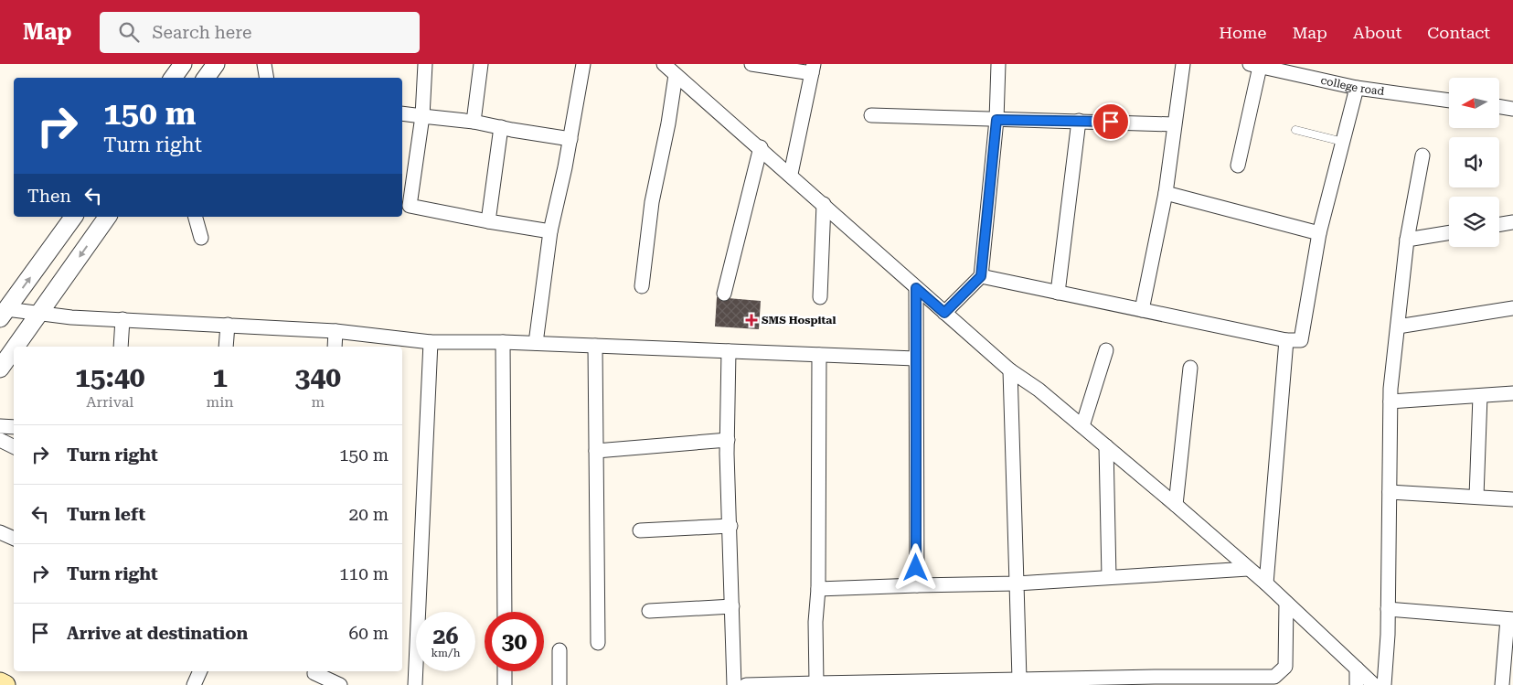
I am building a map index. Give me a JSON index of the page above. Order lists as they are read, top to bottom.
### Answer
{
  "streets": {
    "street": ["college road"]
  },
  "places": {
    "health": ["SMS Hospital"]
  },
  "north": "left",
  "page": {
    "header": "Map",
    "search": "Search here",
    "nav": [
      "Home",
      "Map",
      "About",
      "Contact"
    ],
    "turn": ["150 m", "Turn right"],
    "then": "Then",
    "eta": [
      "15:40",
      "Arrival",
      "1",
      "min",
      "340",
      "m"
    ],
    "list": [
      {
        "name": "Turn right",
        "value": "150 m"
      },
      {
        "name": "Turn left",
        "value": "20 m"
      },
      {
        "name": "Turn right",
        "value": "110 m"
      },
      {
        "name": "Arrive at destination",
        "value": "60 m"
      }
    ],
    "speed": "26 km/h",
    "limit": "30"
  }
}
